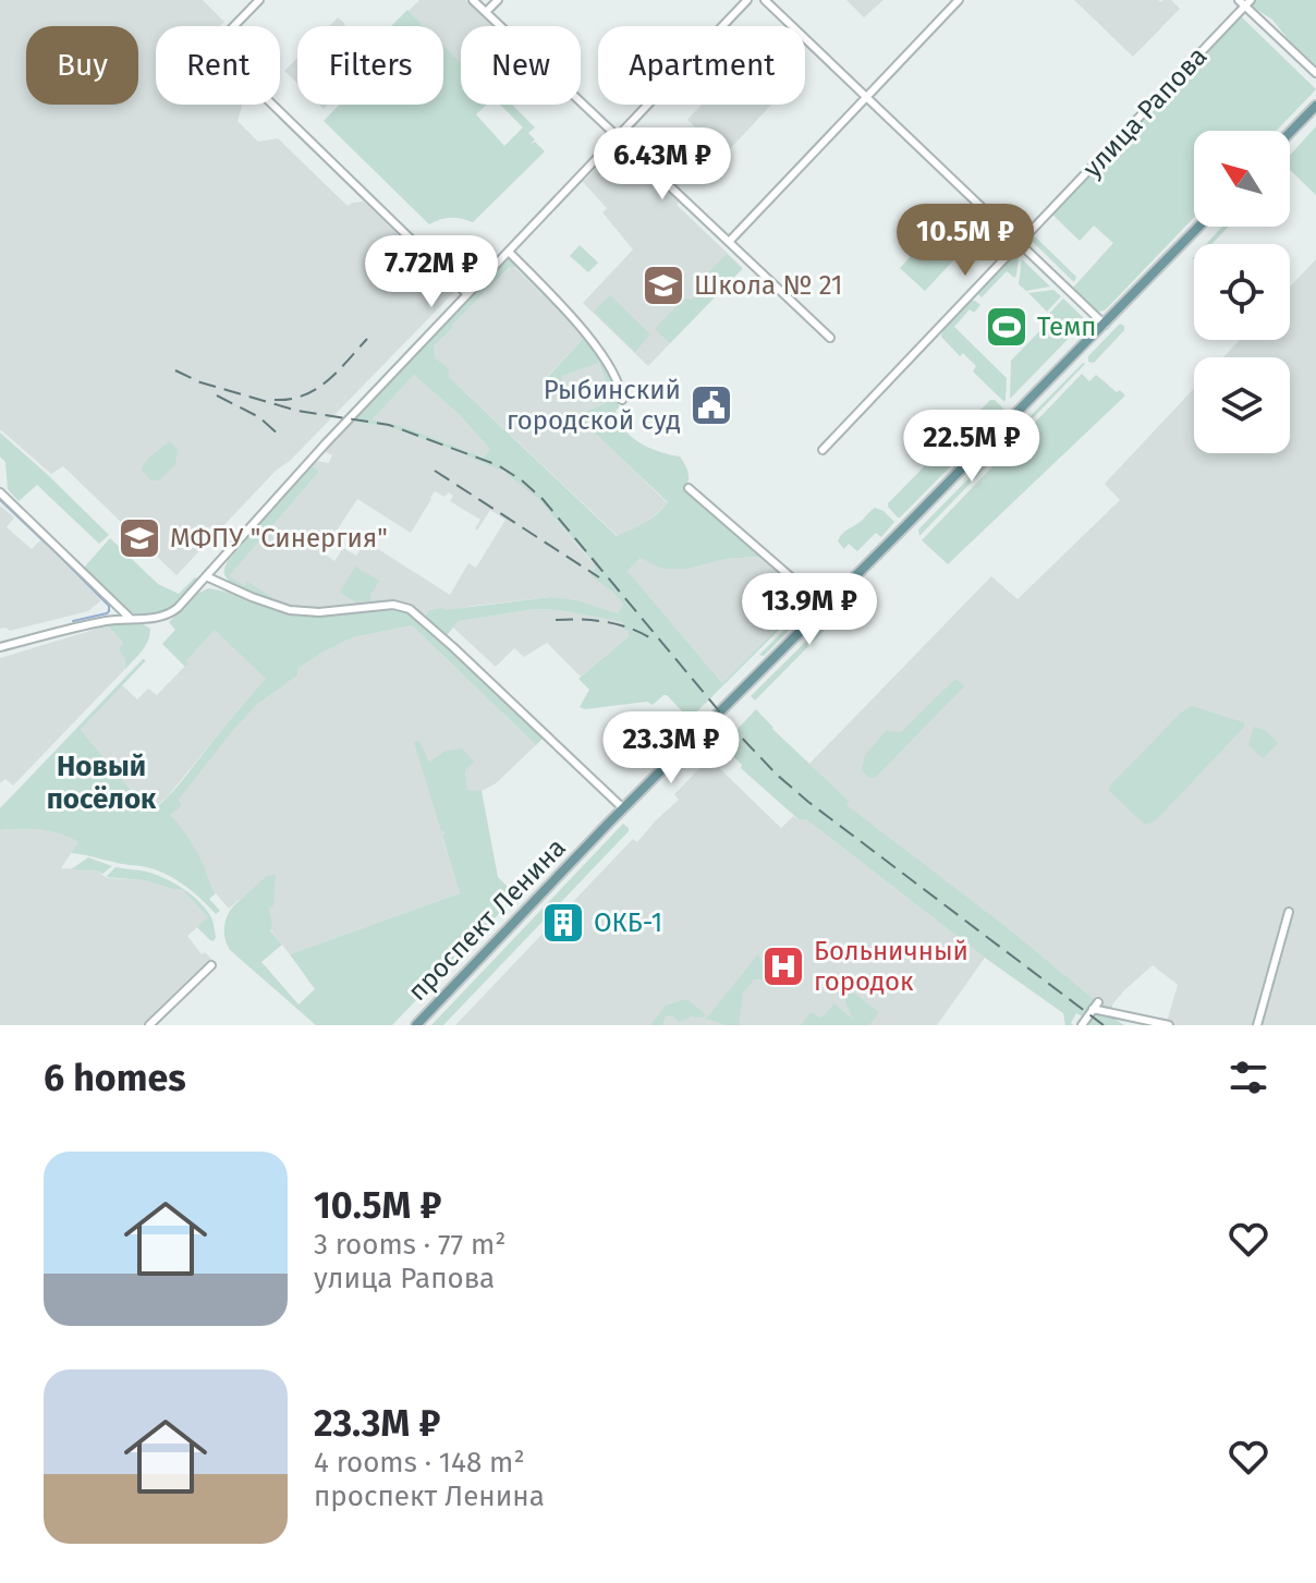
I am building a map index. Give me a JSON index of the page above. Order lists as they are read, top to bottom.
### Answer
{
  "streets": {
    "main road": ["проспект Ленина"],
    "street": ["улица Рапова"]
  },
  "districts": ["Новый посёлок"],
  "places": {
    "school or university": ["Школа № 21", "МФПУ \"Синергия\""],
    "sports": ["Темп"],
    "public building": ["Рыбинский городской суд"],
    "building": ["ОКБ-1"],
    "hospital": ["Больничный городок"]
  },
  "north": "top left",
  "page": {
    "chip": [
      "Buy",
      "Rent",
      "Filters",
      "New",
      "Apartment"
    ],
    "price": [
      "6.43M ₽",
      "10.5M ₽",
      "7.72M ₽",
      "22.5M ₽",
      "13.9M ₽",
      "23.3M ₽"
    ],
    "heading": "6 homes",
    "list": [
      {
        "name": "10.5M ₽",
        "note": "3 rooms · 77 m² · улица Рапова"
      },
      {
        "name": "23.3M ₽",
        "note": "4 rooms · 148 m² · проспект Ленина"
      }
    ]
  }
}
